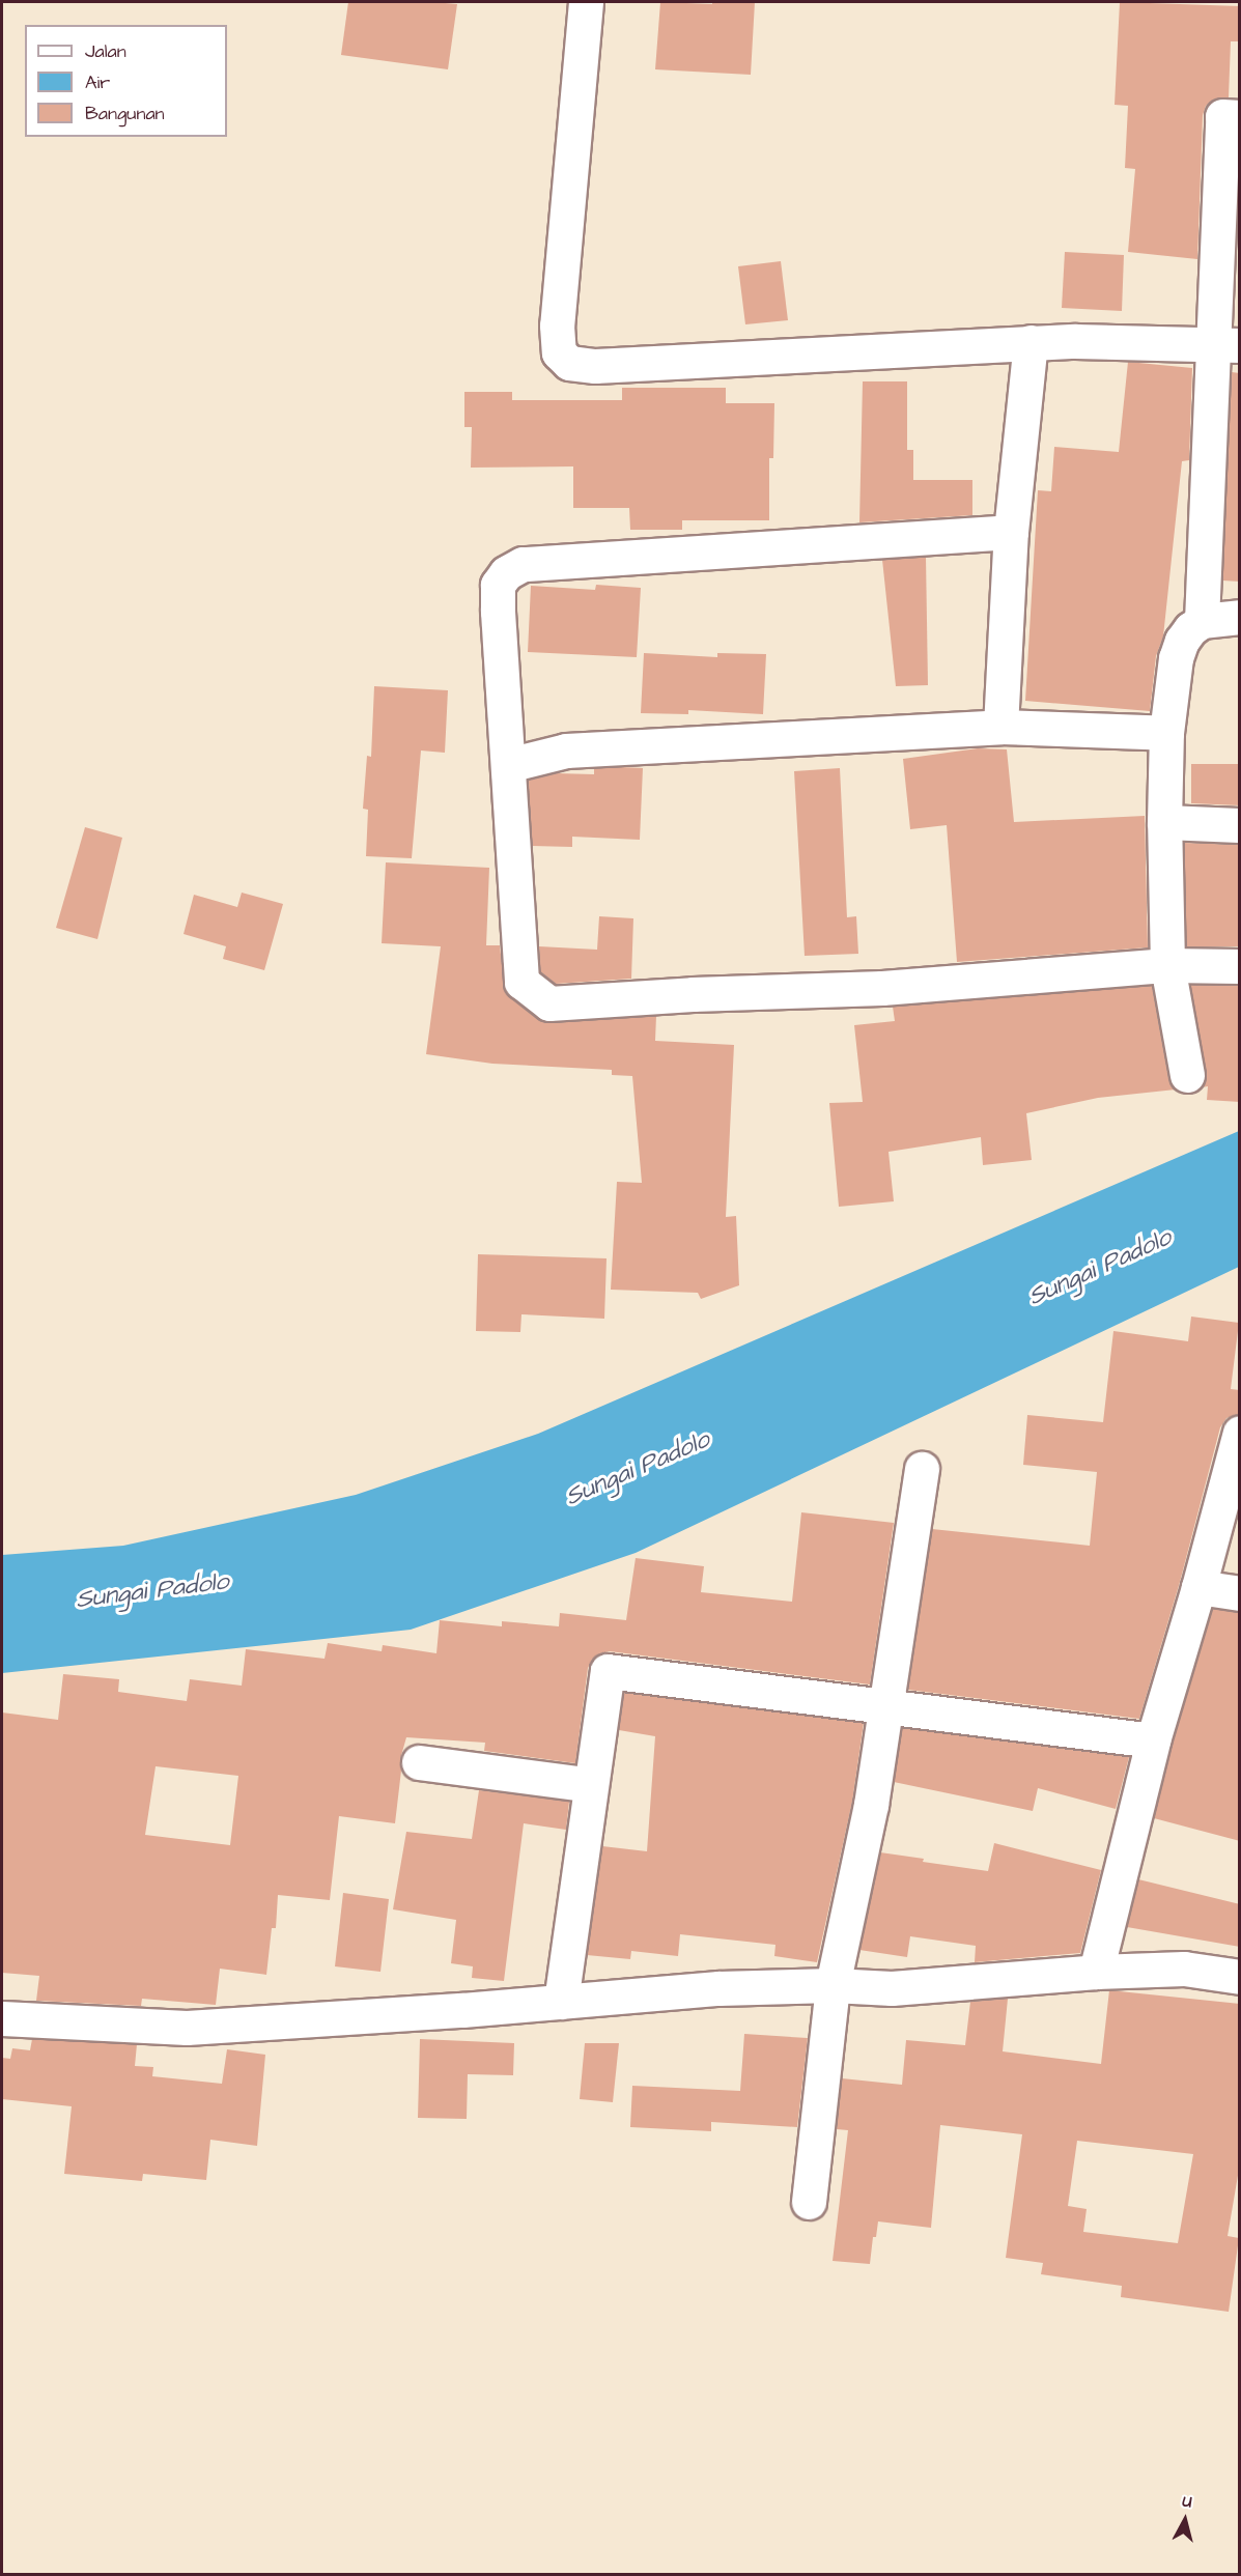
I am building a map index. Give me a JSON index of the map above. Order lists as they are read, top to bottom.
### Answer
{
  "water": ["Sungai Padolo"],
  "legend": ["Jalan", "Air", "Bangunan"],
  "north": "top"
}
